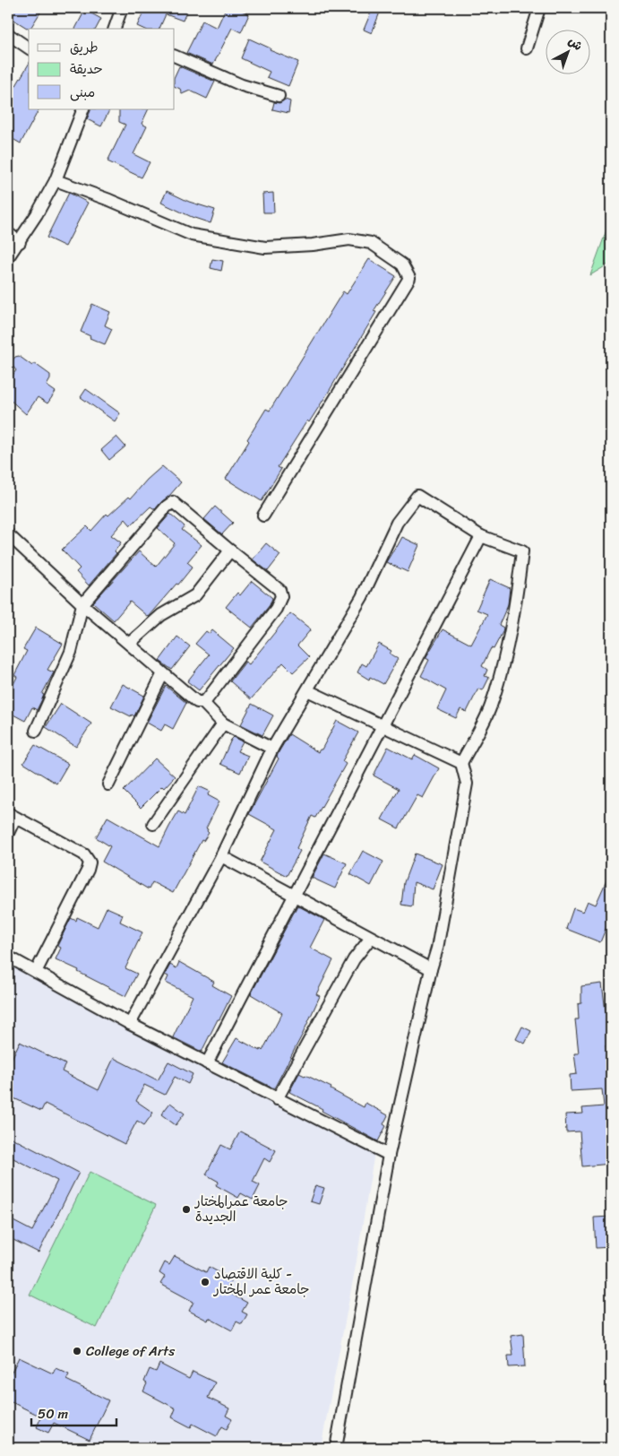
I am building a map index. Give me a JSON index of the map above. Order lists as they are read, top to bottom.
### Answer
{
  "places": ["جامعة عمرالمختار الجديدة", "كلية الاقتصاد - جامعة عمر المختار", "College of Arts"],
  "legend": ["طريق", "حديقة", "مبنى"],
  "scale_bar": "50 m",
  "north": "top right"
}
